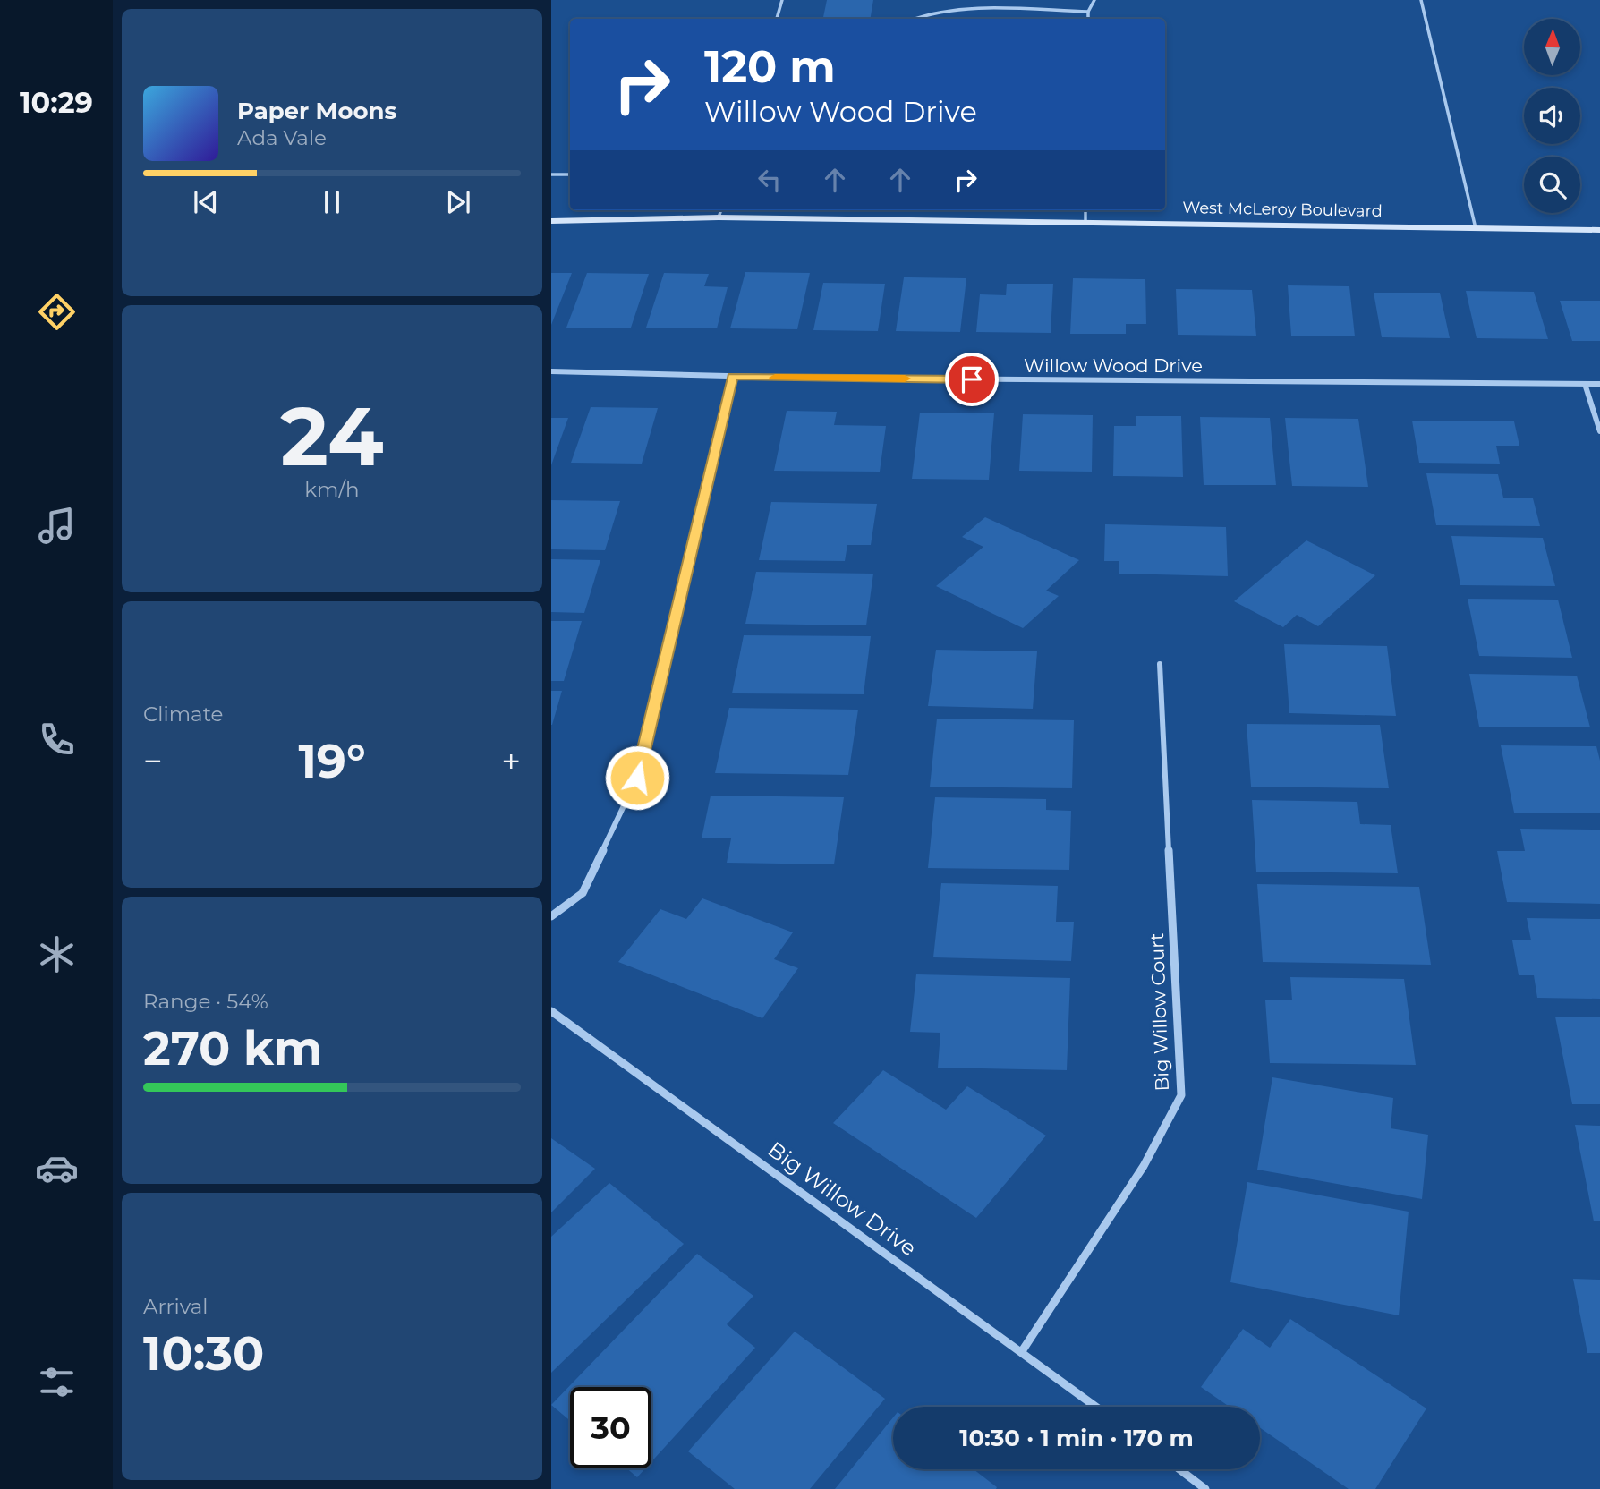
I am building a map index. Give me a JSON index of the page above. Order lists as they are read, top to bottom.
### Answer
{
  "streets": {
    "main road": ["West McLeroy Boulevard"],
    "street": ["Willow Wood Drive", "Big Willow Court", "Big Willow Drive"]
  },
  "crossings": [
    ["Big Willow Court", "Big Willow Drive"]
  ],
  "north": "top",
  "page": {
    "tabs": "10:29",
    "turn": ["120 m", "Willow Wood Drive"],
    "song": ["Paper Moons", "Ada Vale"],
    "tile": [
      ["24", "km/h"],
      "Climate",
      ["Range · 54%", "270 km"],
      ["Arrival", "10:30"]
    ],
    "heat": ["−", "19°", "+"],
    "limit": "30",
    "trip": "10:30 · 1 min · 170 m"
  }
}
